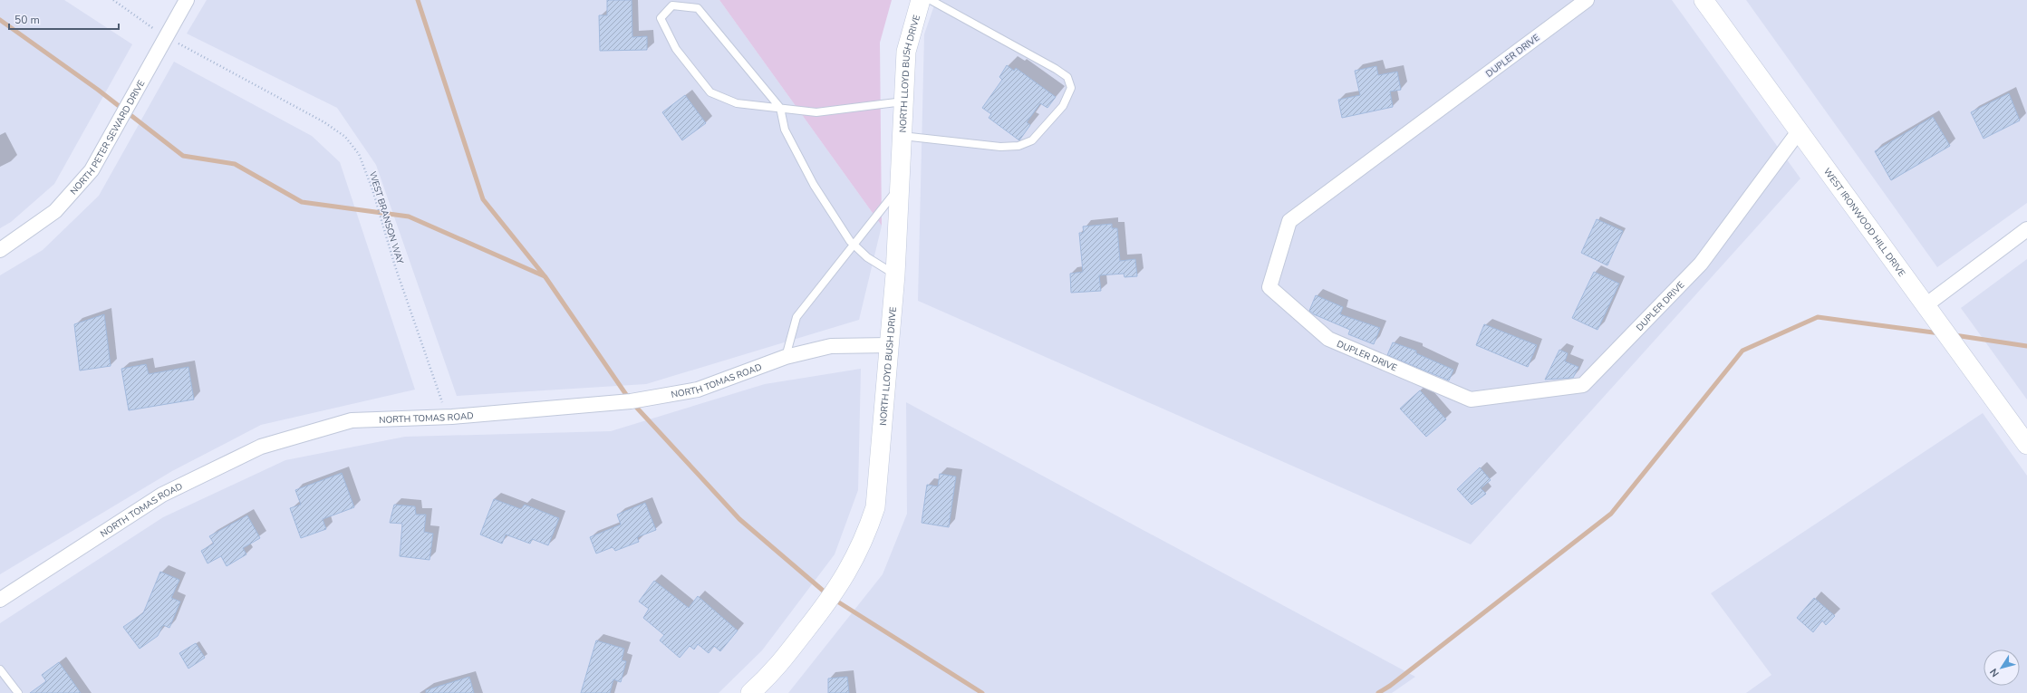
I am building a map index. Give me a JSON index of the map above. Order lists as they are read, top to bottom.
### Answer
{
  "streets": {
    "street": [
      "DUPLER DRIVE",
      "NORTH LLOYD BUSH DRIVE",
      "NORTH PETER SEWARD DRIVE",
      "WEST IRONWOOD HILL DRIVE",
      "NORTH TOMAS ROAD"
    ],
    "path": ["WEST BRANSON WAY"]
  },
  "crossings": [
    ["DUPLER DRIVE", "WEST IRONWOOD HILL DRIVE"],
    ["NORTH LLOYD BUSH DRIVE", "NORTH TOMAS ROAD"],
    ["NORTH PETER SEWARD DRIVE", "WEST BRANSON WAY"],
    ["WEST BRANSON WAY", "NORTH TOMAS ROAD"]
  ],
  "scale_bar": "50 m",
  "north": "bottom left"
}
